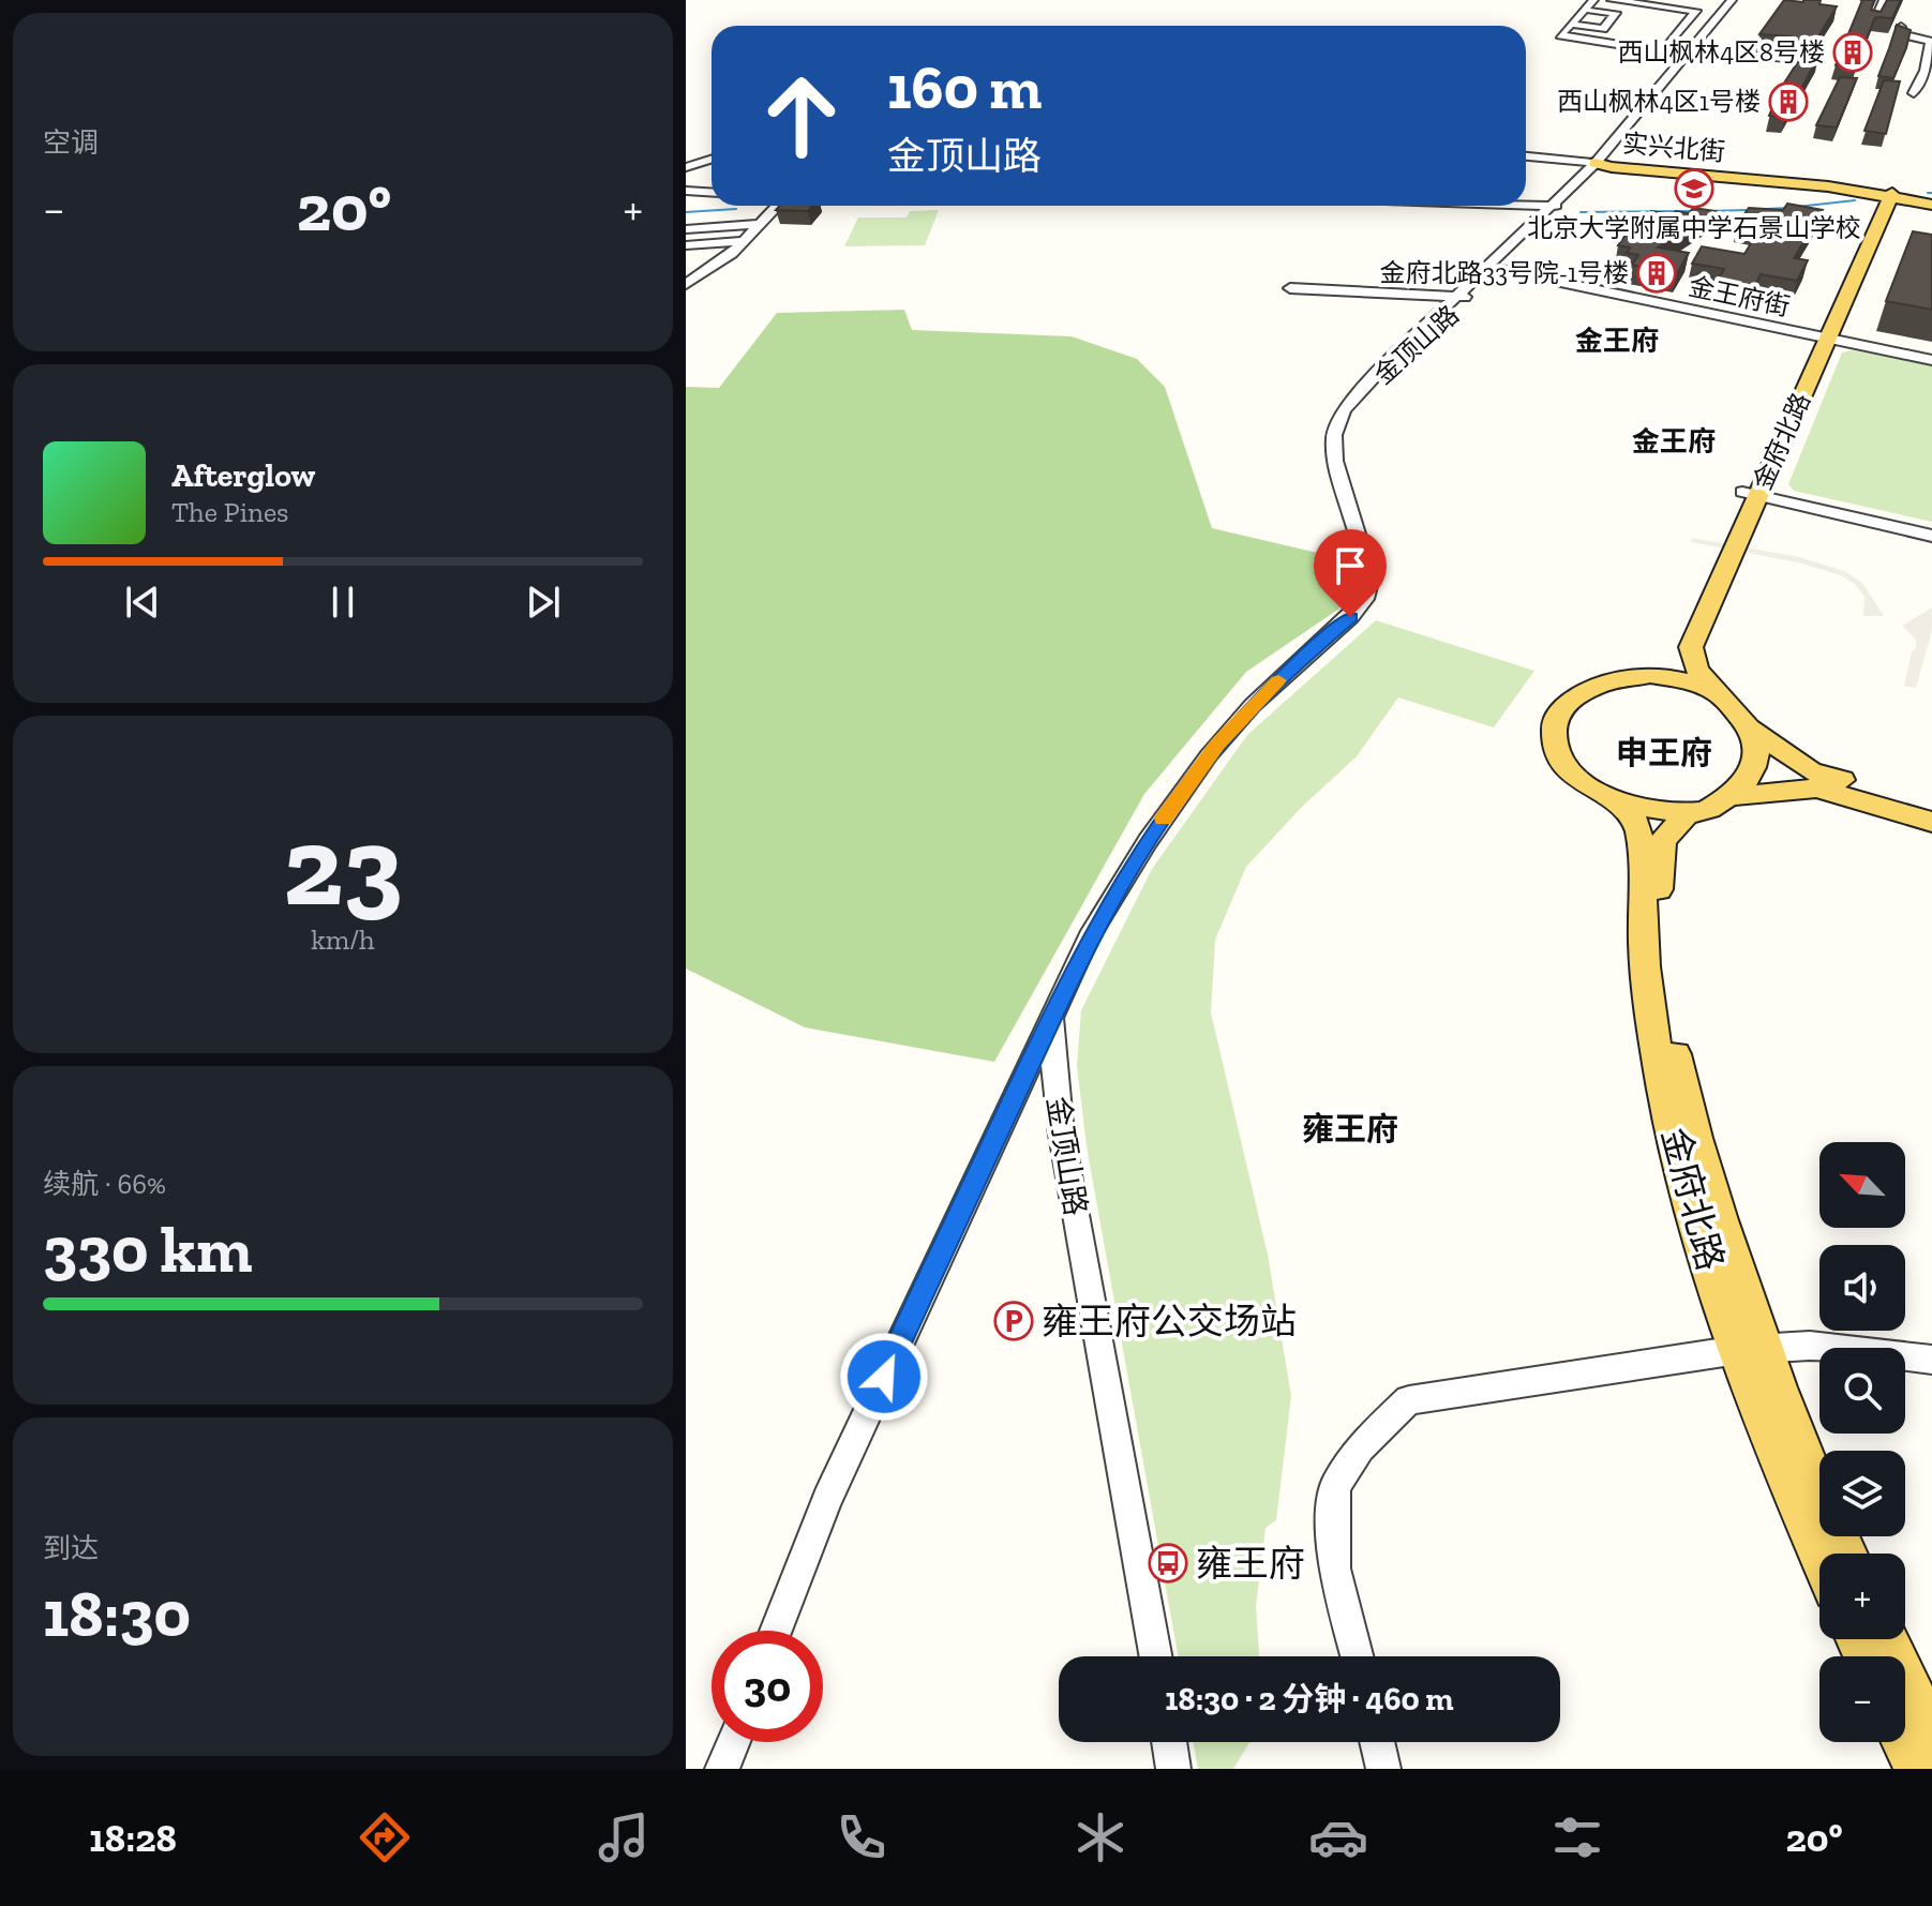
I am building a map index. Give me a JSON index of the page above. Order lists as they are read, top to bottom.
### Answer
{
  "streets": {
    "main road": ["实兴北街", "金府北路"],
    "street": ["金王府街", "金顶山路"]
  },
  "crossings": [
    ["实兴北街", "金顶山路"],
    ["实兴北街", "金府北路"],
    ["金王府街", "金顶山路"],
    ["金王府街", "金府北路"]
  ],
  "districts": [
    "金王府",
    "金王府",
    "申王府",
    "雍王府"
  ],
  "places": {
    "building": ["西山枫林4区8号楼", "西山枫林4区1号楼", "金府北路33号院-1号楼"],
    "school or university": ["北京大学附属中学石景山学校"],
    "parking": ["雍王府公交场站"],
    "bus stop": ["雍王府"]
  },
  "north": "top left",
  "page": {
    "tile": [
      "空调",
      ["23", "km/h"],
      ["续航 · 66%", "330 km"],
      ["到达", "18:30"]
    ],
    "turn": ["160 m", "金顶山路"],
    "heat": ["−", "20°", "+"],
    "song": ["Afterglow", "The Pines"],
    "map_buttons": ["+", "−"],
    "limit": "30",
    "trip": "18:30 · 2 分钟 · 460 m",
    "tabs": ["18:28", "20°"]
  }
}
